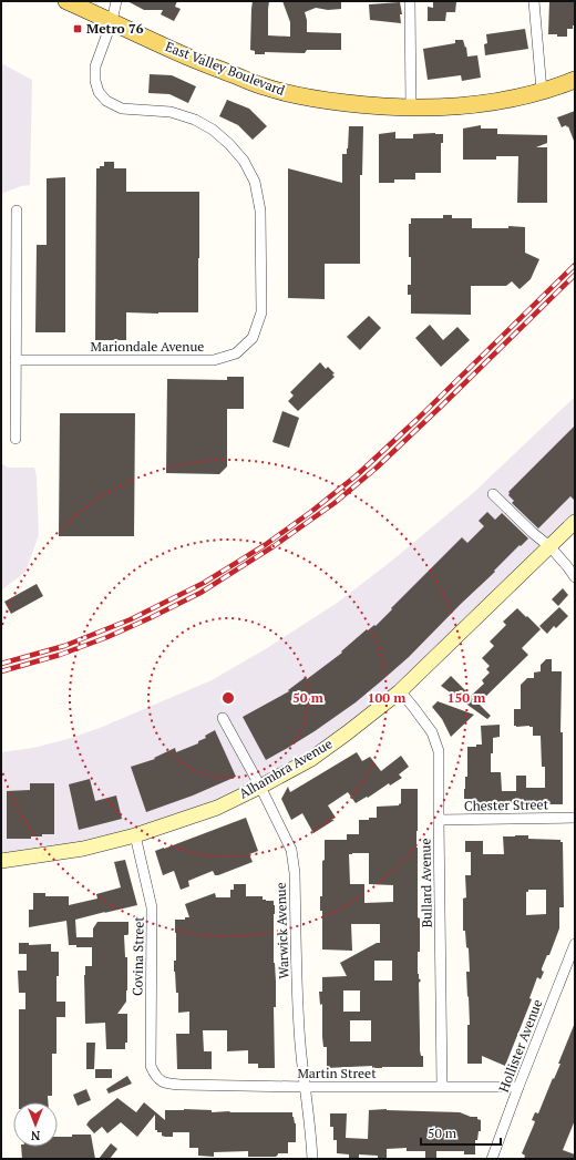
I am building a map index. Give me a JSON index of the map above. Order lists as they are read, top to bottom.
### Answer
{
  "streets": {
    "main road": ["East Valley Boulevard", "Alhambra Avenue"],
    "street": [
      "Mariondale Avenue",
      "Chester Street",
      "Bullard Avenue",
      "Warwick Avenue",
      "Covina Street",
      "Hollister Avenue",
      "Martin Street"
    ]
  },
  "crossings": [
    ["East Valley Boulevard", "Mariondale Avenue"],
    ["Alhambra Avenue", "Bullard Avenue"],
    ["Alhambra Avenue", "Warwick Avenue"],
    ["Alhambra Avenue", "Covina Street"],
    ["Chester Street", "Bullard Avenue"],
    ["Bullard Avenue", "Martin Street"],
    ["Warwick Avenue", "Martin Street"],
    ["Covina Street", "Martin Street"],
    ["Hollister Avenue", "Martin Street"]
  ],
  "places": {
    "transit": ["Metro 76"]
  },
  "scale_bar": "50 m",
  "north": "bottom",
  "rings": ["50 m", "100 m", "150 m"]
}
